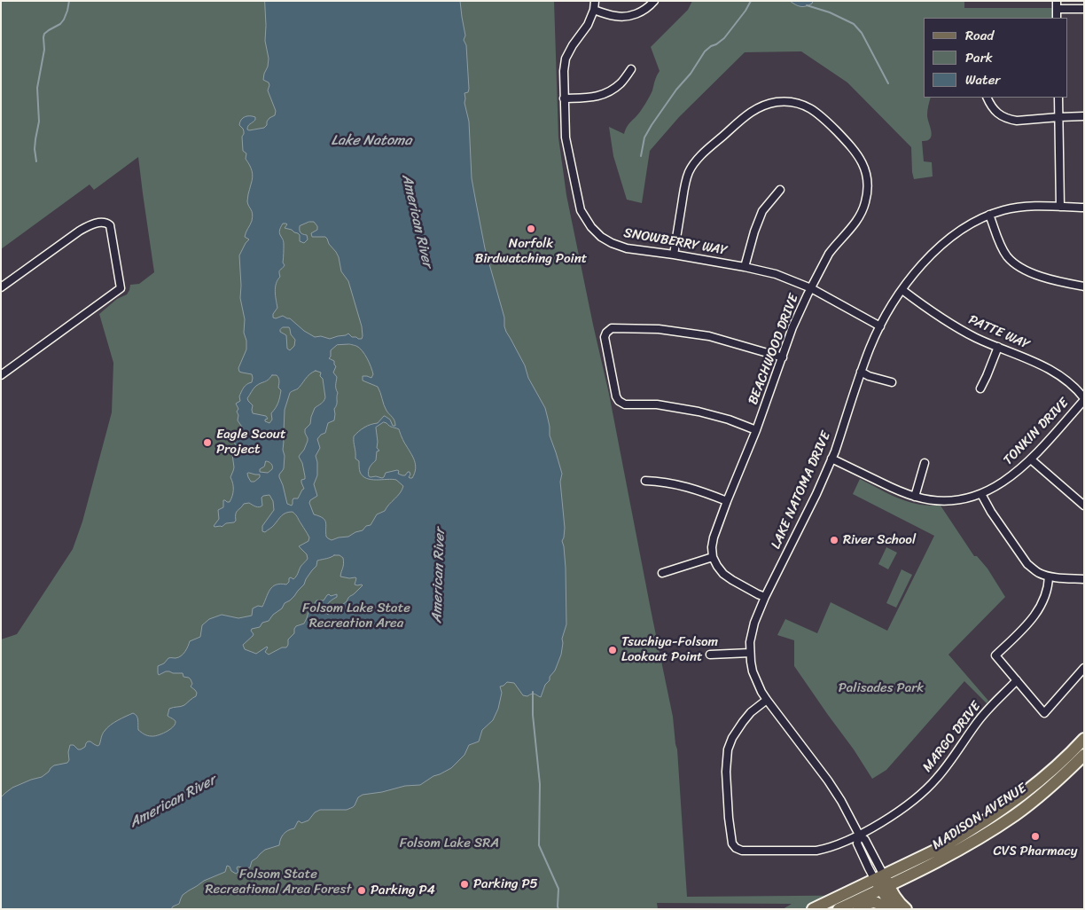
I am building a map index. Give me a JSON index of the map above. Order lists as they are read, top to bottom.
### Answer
{
  "streets": {
    "main road": ["MADISON AVENUE"],
    "street": [
      "SNOWBERRY WAY",
      "PATTE WAY",
      "BEACHWOOD DRIVE",
      "TONKIN DRIVE",
      "LAKE NATOMA DRIVE",
      "MARGO DRIVE"
    ]
  },
  "crossings": [
    ["SNOWBERRY WAY", "BEACHWOOD DRIVE"],
    ["SNOWBERRY WAY", "LAKE NATOMA DRIVE"],
    ["PATTE WAY", "TONKIN DRIVE"],
    ["PATTE WAY", "LAKE NATOMA DRIVE"],
    ["TONKIN DRIVE", "LAKE NATOMA DRIVE"],
    ["LAKE NATOMA DRIVE", "MARGO DRIVE"],
    ["LAKE NATOMA DRIVE", "MADISON AVENUE"]
  ],
  "water": ["Lake Natoma", "American River"],
  "parks": [
    "Folsom Lake State Recreation Area",
    "Palisades Park",
    "Folsom Lake SRA",
    "Folsom State Recreational Area Forest"
  ],
  "places": [
    "Norfolk Birdwatching Point",
    "Eagle Scout Project",
    "River School",
    "Tsuchiya-Folsom Lookout Point",
    "CVS Pharmacy",
    "Parking P5",
    "Parking P4"
  ],
  "legend": ["Road", "Park", "Water"]
}
